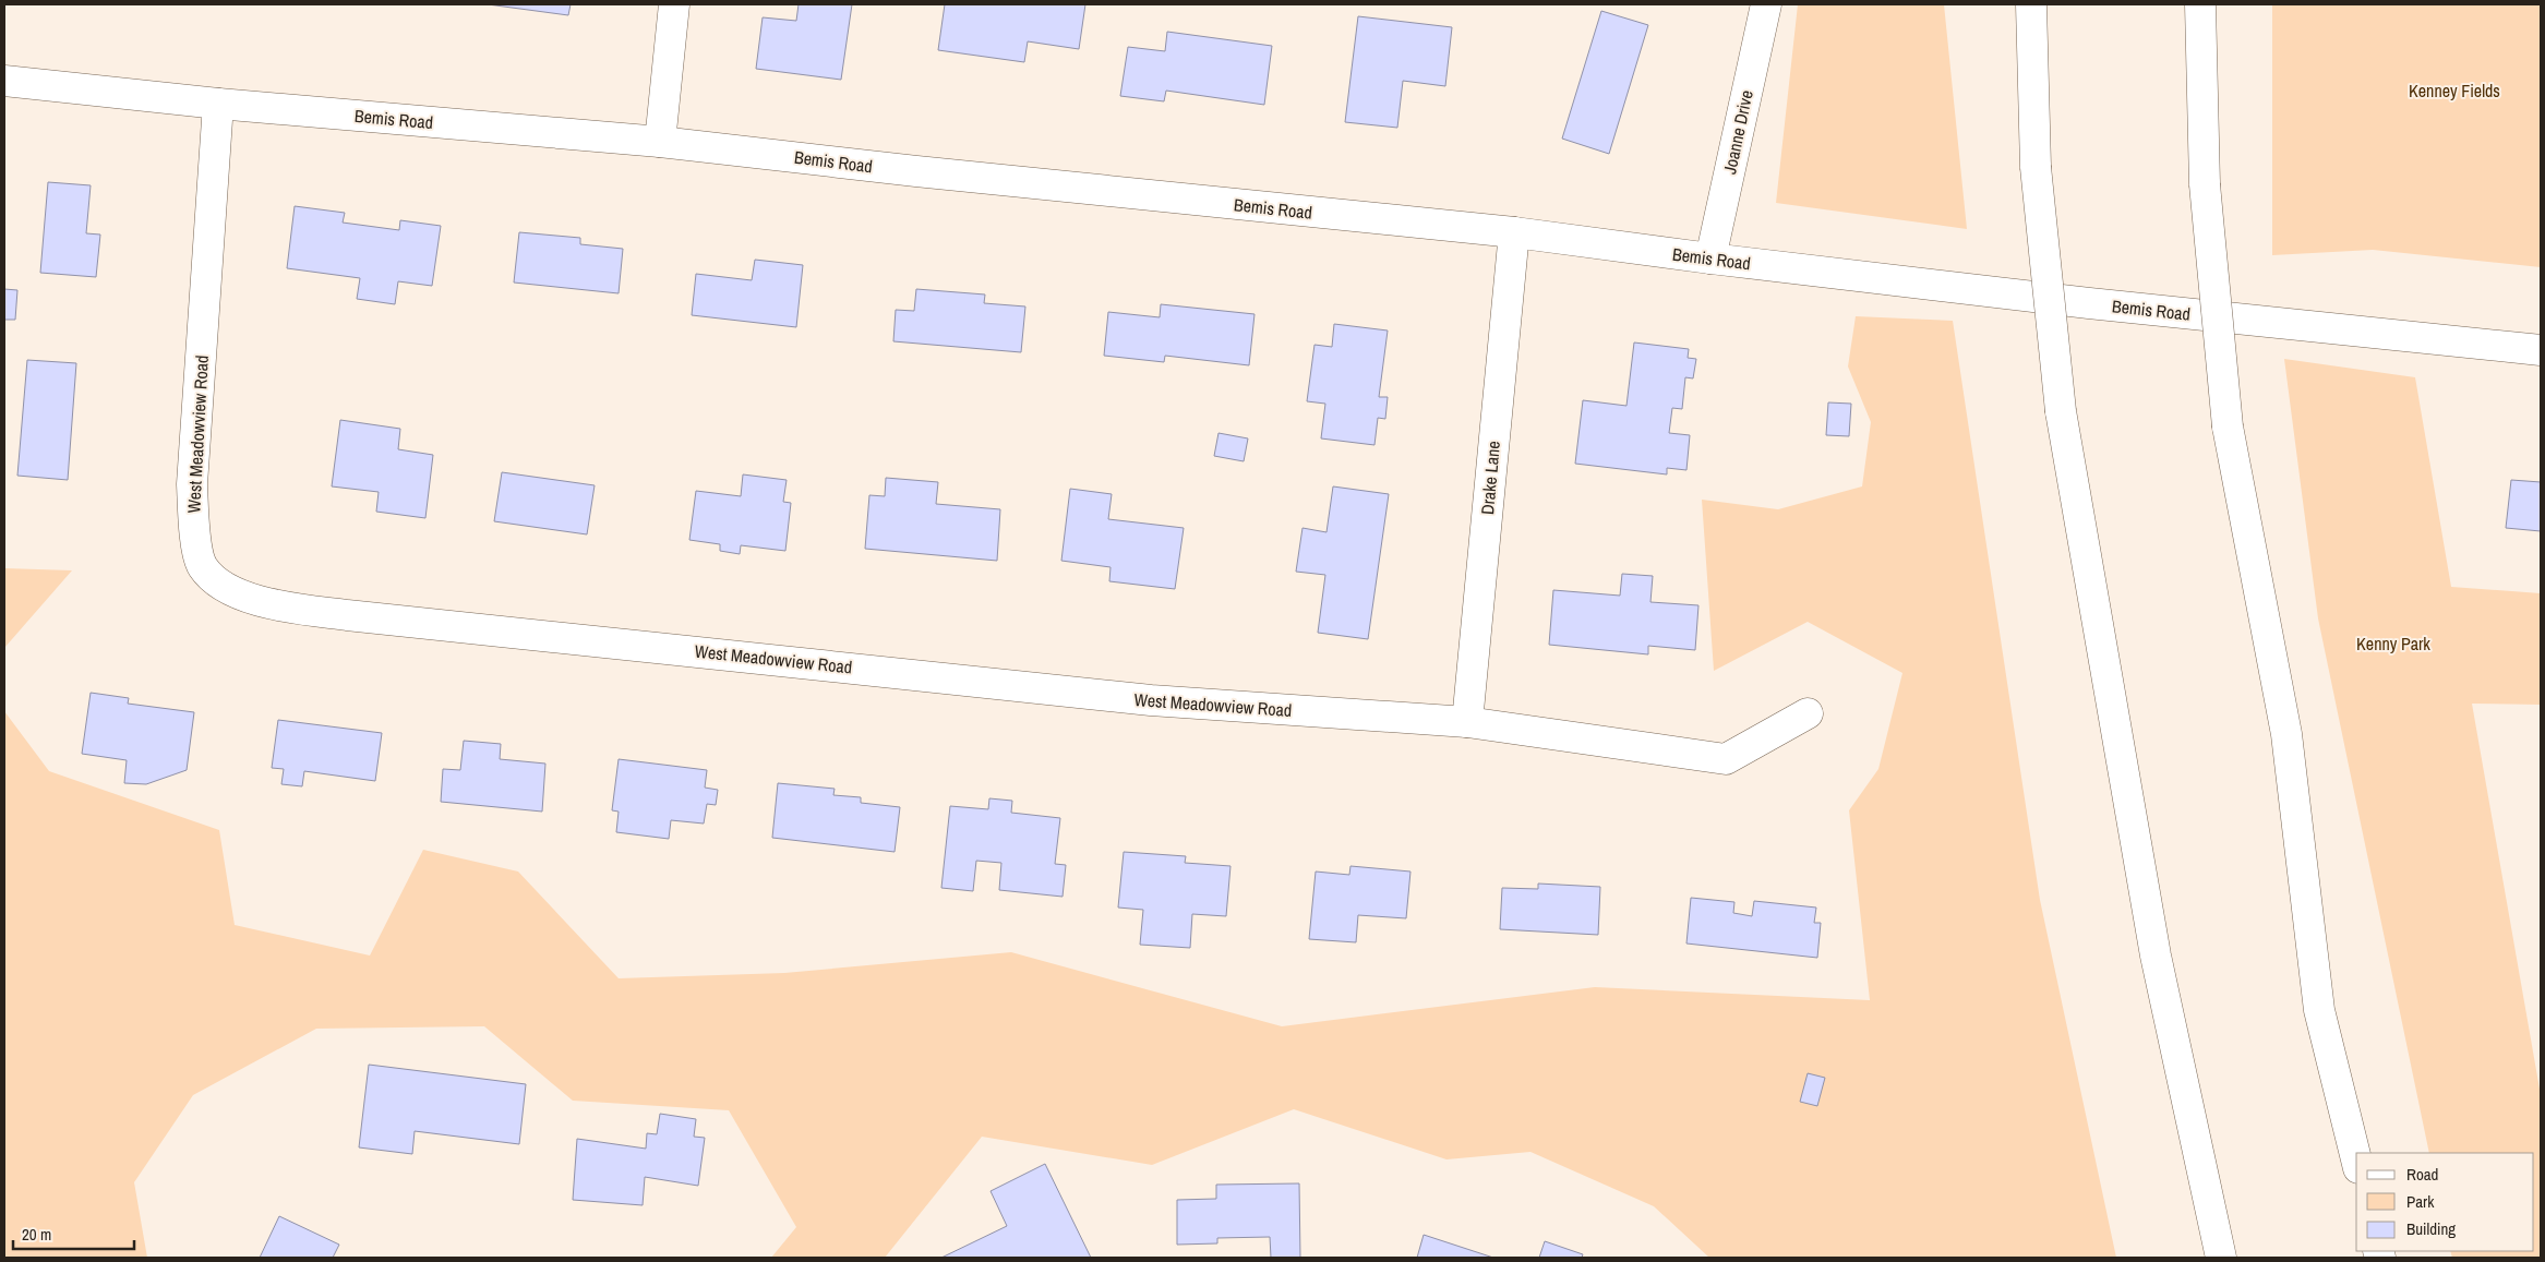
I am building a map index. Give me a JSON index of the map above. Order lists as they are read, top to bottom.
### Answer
{
  "streets": {
    "main road": [
      "Bemis Road",
      "Joanne Drive",
      "West Meadowview Road",
      "Drake Lane"
    ]
  },
  "crossings": [
    ["Bemis Road", "Joanne Drive"],
    ["Bemis Road", "West Meadowview Road"],
    ["Bemis Road", "Drake Lane"],
    ["West Meadowview Road", "Drake Lane"]
  ],
  "parks": ["Kenney Fields", "Kenny Park"],
  "legend": ["Road", "Park", "Building"],
  "scale_bar": "20 m"
}
